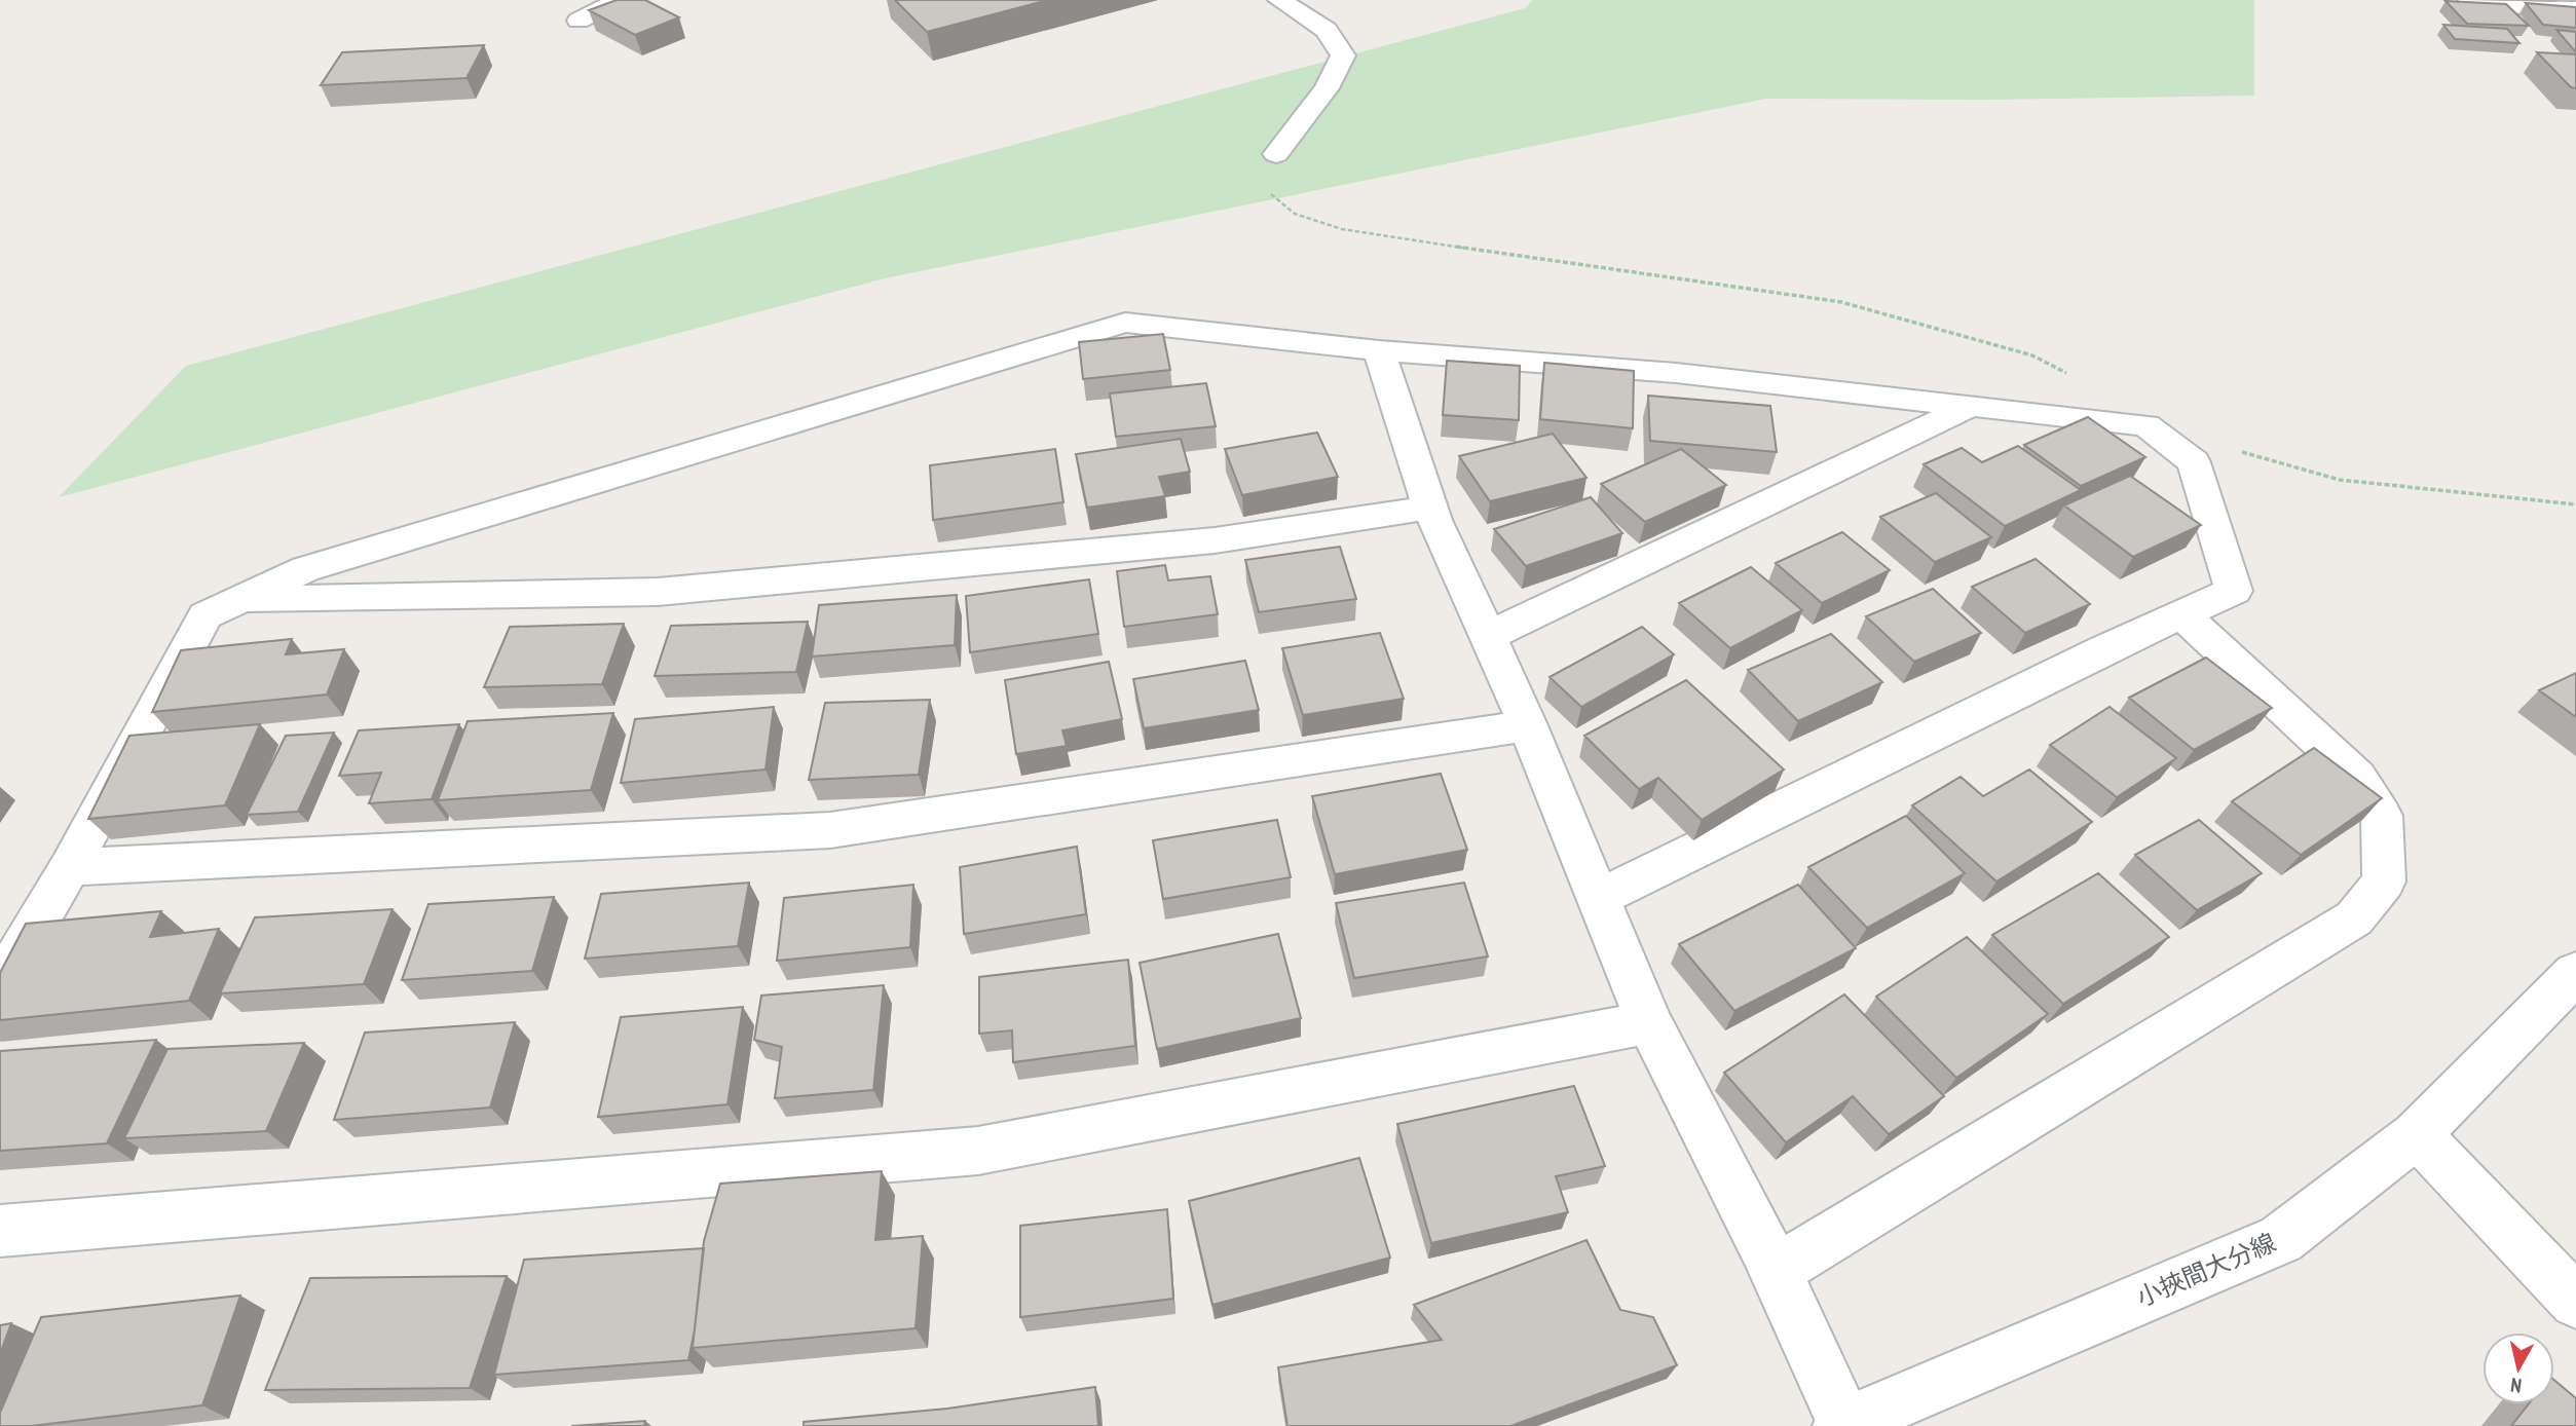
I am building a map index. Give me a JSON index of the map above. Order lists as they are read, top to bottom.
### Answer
{
  "streets": {
    "street": ["小挾間大分線"]
  },
  "north": "bottom"
}
